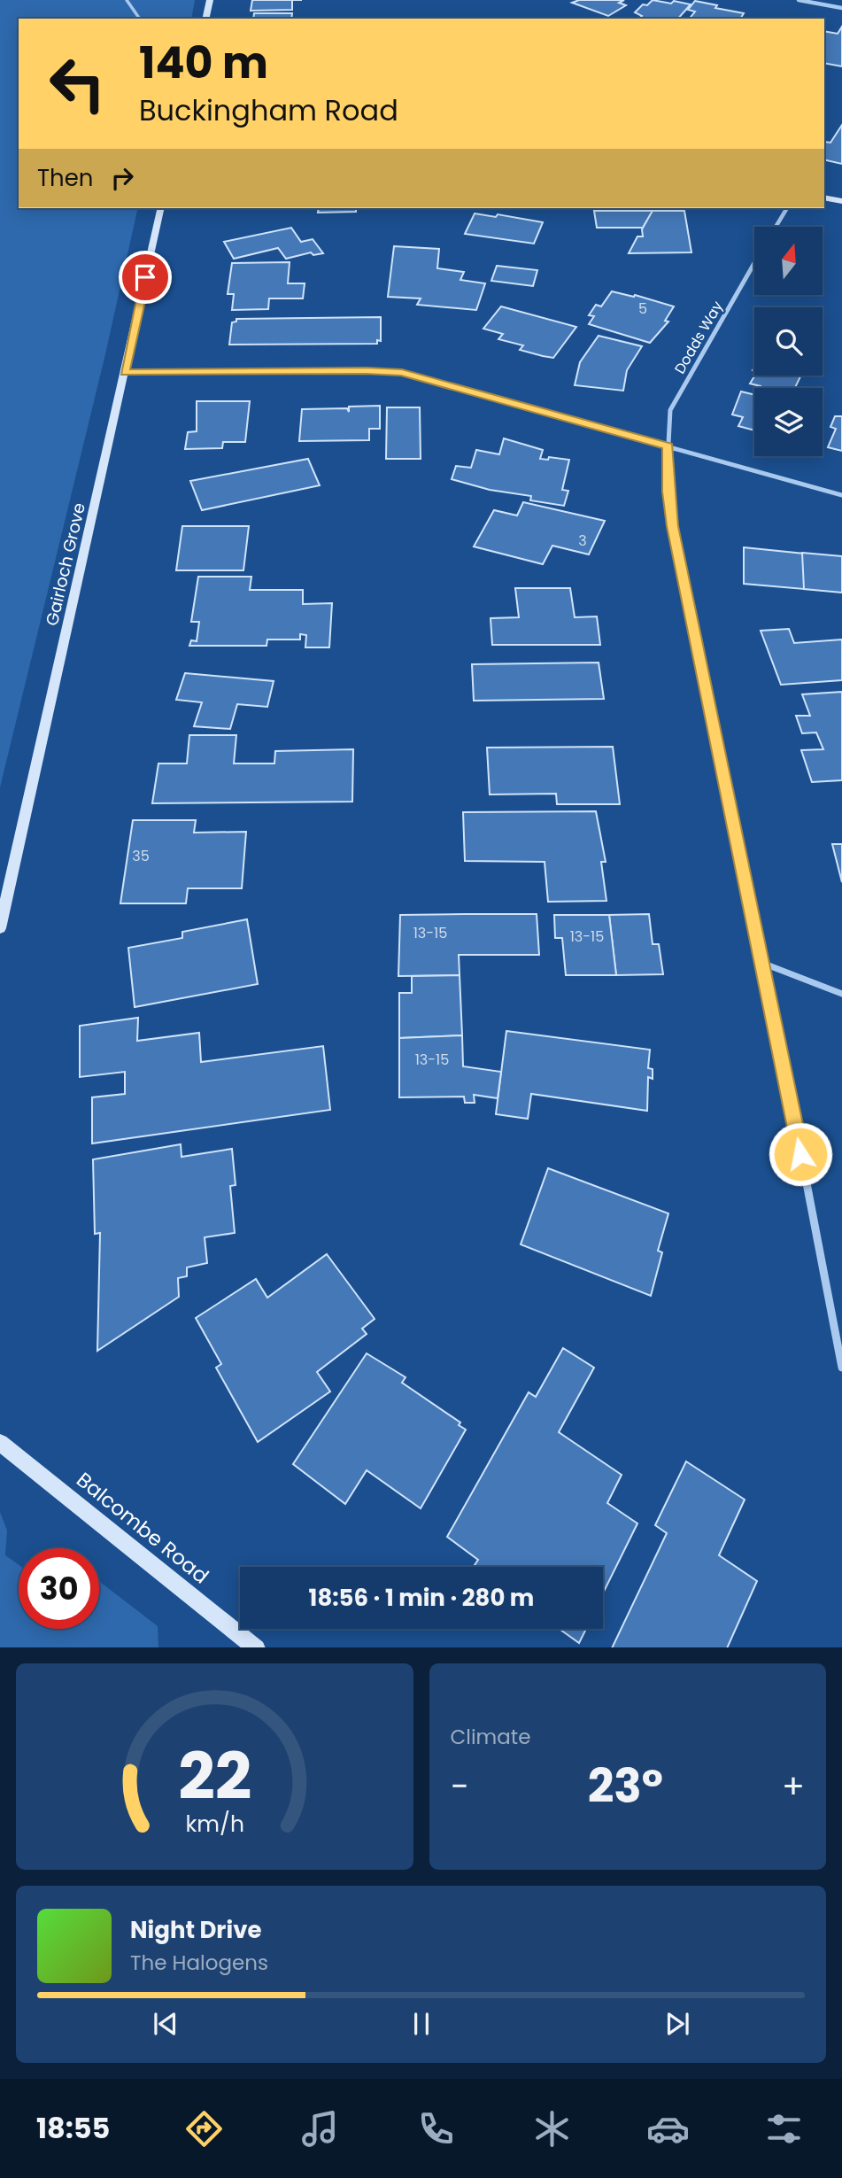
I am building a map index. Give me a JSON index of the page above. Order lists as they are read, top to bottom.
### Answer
{
  "streets": {
    "street": ["Dodds Way", "Gairloch Grove", "Balcombe Road"]
  },
  "house_numbers": [
    "5",
    "3",
    "35",
    "13-15",
    "13-15",
    "13-15"
  ],
  "north": "top",
  "page": {
    "turn": ["140 m", "Buckingham Road"],
    "then": "Then",
    "limit": "30",
    "trip": "18:56 · 1 min · 280 m",
    "tile": "Climate",
    "heat": ["−", "23°", "+"],
    "song": ["Night Drive", "The Halogens"],
    "tabs": "18:55",
    "gauge": ["22", "km/h"]
  }
}
